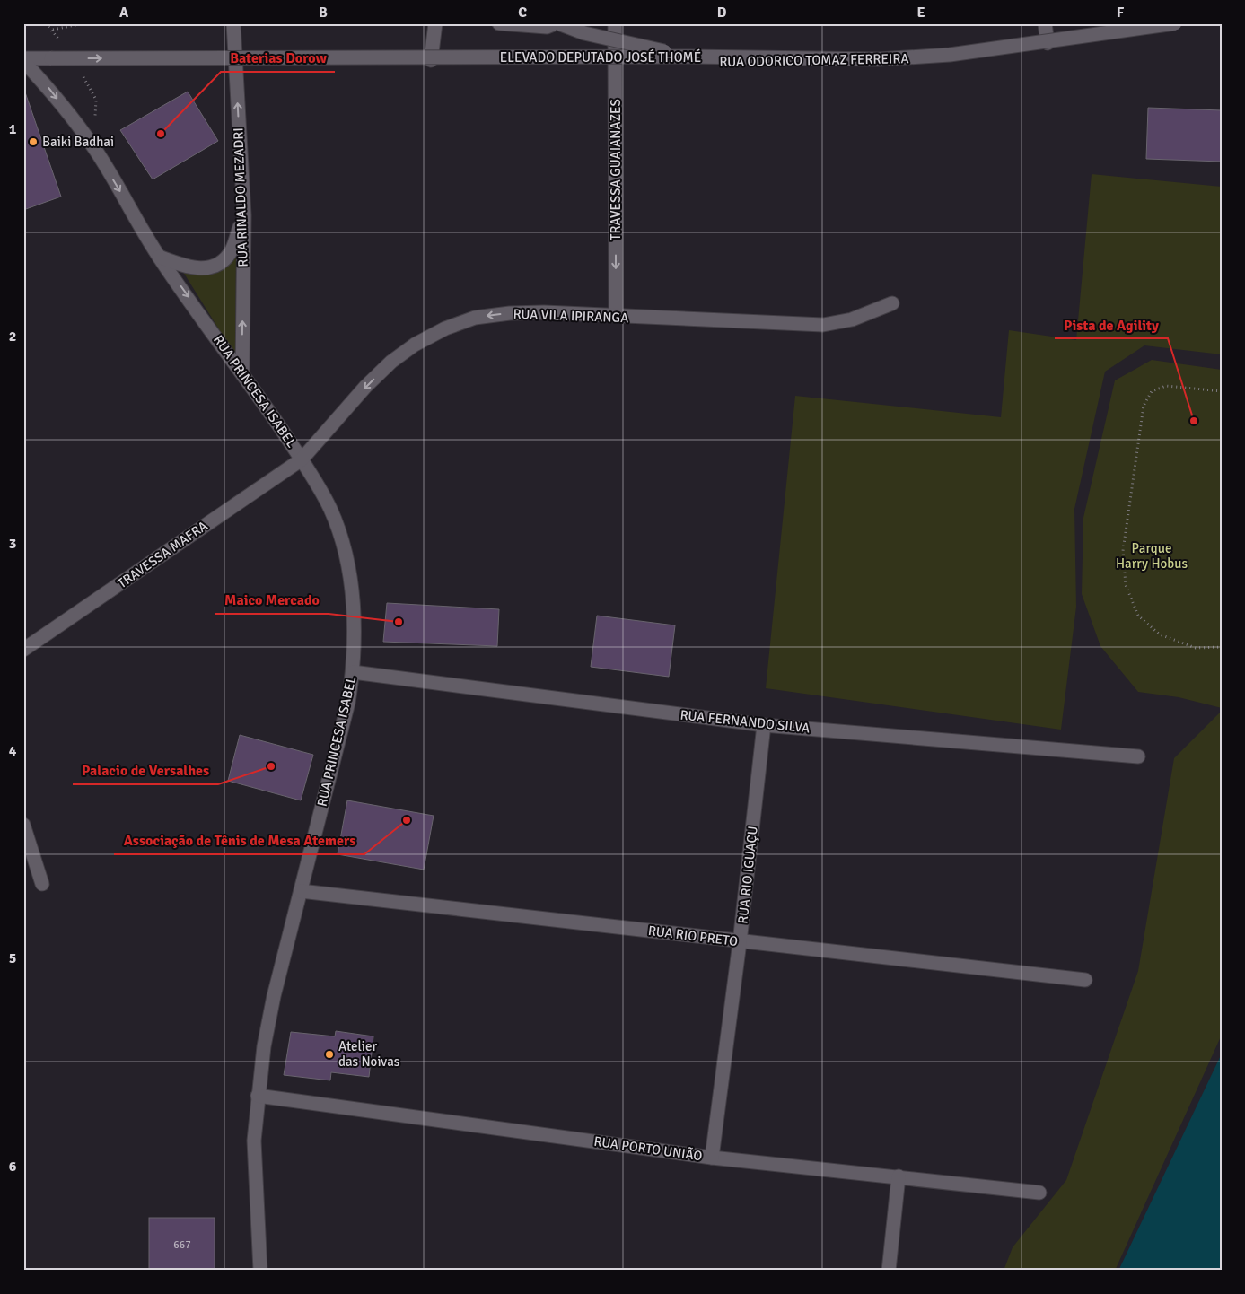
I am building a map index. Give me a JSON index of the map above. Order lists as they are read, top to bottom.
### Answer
{
  "streets": {
    "street": [
      "ELEVADO DEPUTADO JOSÉ THOMÉ",
      "RUA ODORICO TOMAZ FERREIRA",
      "TRAVESSA GUAIANAZES",
      "RUA RINALDO MEZADRI",
      "RUA VILA IPIRANGA",
      "RUA PRINCESA ISABEL",
      "TRAVESSA MAFRA",
      "RUA FERNANDO SILVA",
      "RUA RIO IGUAÇU",
      "RUA RIO PRETO",
      "RUA PORTO UNIÃO"
    ]
  },
  "crossings": [
    ["ELEVADO DEPUTADO JOSÉ THOMÉ", "RUA PRINCESA ISABEL"],
    ["RUA ODORICO TOMAZ FERREIRA", "TRAVESSA GUAIANAZES"],
    ["RUA ODORICO TOMAZ FERREIRA", "RUA RINALDO MEZADRI"],
    ["TRAVESSA GUAIANAZES", "RUA VILA IPIRANGA"],
    ["RUA RINALDO MEZADRI", "RUA PRINCESA ISABEL"],
    ["RUA VILA IPIRANGA", "RUA PRINCESA ISABEL"],
    ["RUA VILA IPIRANGA", "TRAVESSA MAFRA"],
    ["RUA PRINCESA ISABEL", "TRAVESSA MAFRA"],
    ["RUA PRINCESA ISABEL", "RUA FERNANDO SILVA"],
    ["RUA PRINCESA ISABEL", "RUA RIO PRETO"],
    ["RUA PRINCESA ISABEL", "RUA PORTO UNIÃO"],
    ["RUA FERNANDO SILVA", "RUA RIO IGUAÇU"],
    ["RUA RIO IGUAÇU", "RUA RIO PRETO"],
    ["RUA RIO IGUAÇU", "RUA PORTO UNIÃO"]
  ],
  "one_way": [
    "ELEVADO DEPUTADO JOSÉ THOMÉ",
    "TRAVESSA GUAIANAZES",
    "RUA RINALDO MEZADRI",
    "RUA VILA IPIRANGA"
  ],
  "parks": ["Parque Harry Hobus"],
  "places": [
    "Baterias Dorow",
    "Baiki Badhai",
    "Pista de Agility",
    "Maico Mercado",
    "Palacio de Versalhes",
    "Associação de Tênis de Mesa Atemers",
    "Atelier das Noivas"
  ],
  "house_numbers": ["667"],
  "grid": {
    "columns": [
      "A",
      "B",
      "C",
      "D",
      "E",
      "F"
    ],
    "rows": [
      "1",
      "2",
      "3",
      "4",
      "5",
      "6"
    ]
  }
}
